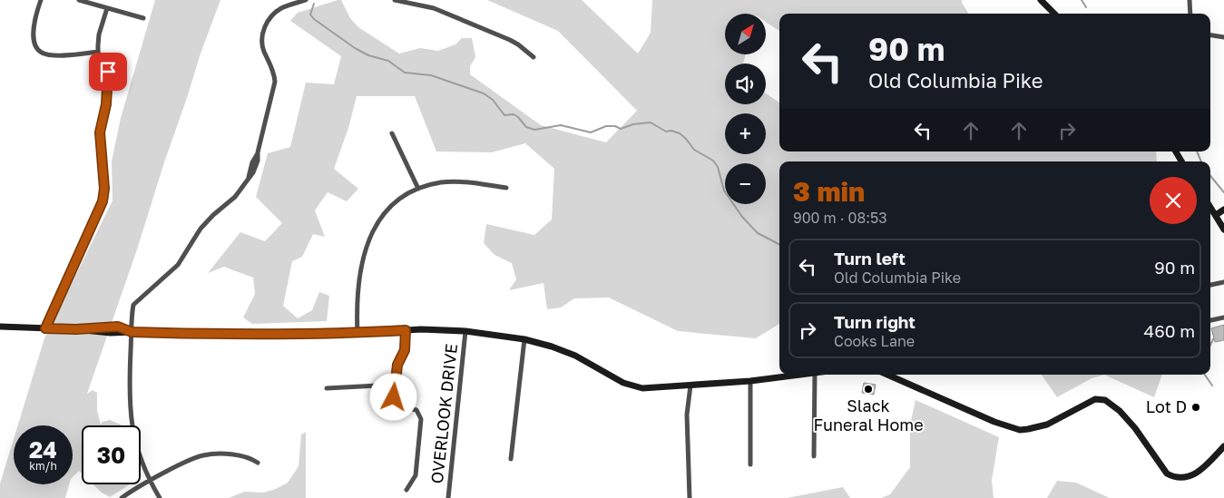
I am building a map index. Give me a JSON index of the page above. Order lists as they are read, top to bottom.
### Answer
{
  "streets": {
    "street": ["OVERLOOK DRIVE"]
  },
  "places": ["Slack Funeral Home", "Lot D"],
  "north": "top right",
  "page": {
    "map_buttons": ["+", "−"],
    "turn": ["90 m", "Old Columbia Pike"],
    "heading": ["3 min", "900 m · 08:53"],
    "list": [
      {
        "name": "Turn left",
        "note": "Old Columbia Pike",
        "value": "90 m"
      },
      {
        "name": "Turn right",
        "note": "Cooks Lane",
        "value": "460 m"
      }
    ],
    "speed": "24 km/h",
    "limit": "30"
  }
}
